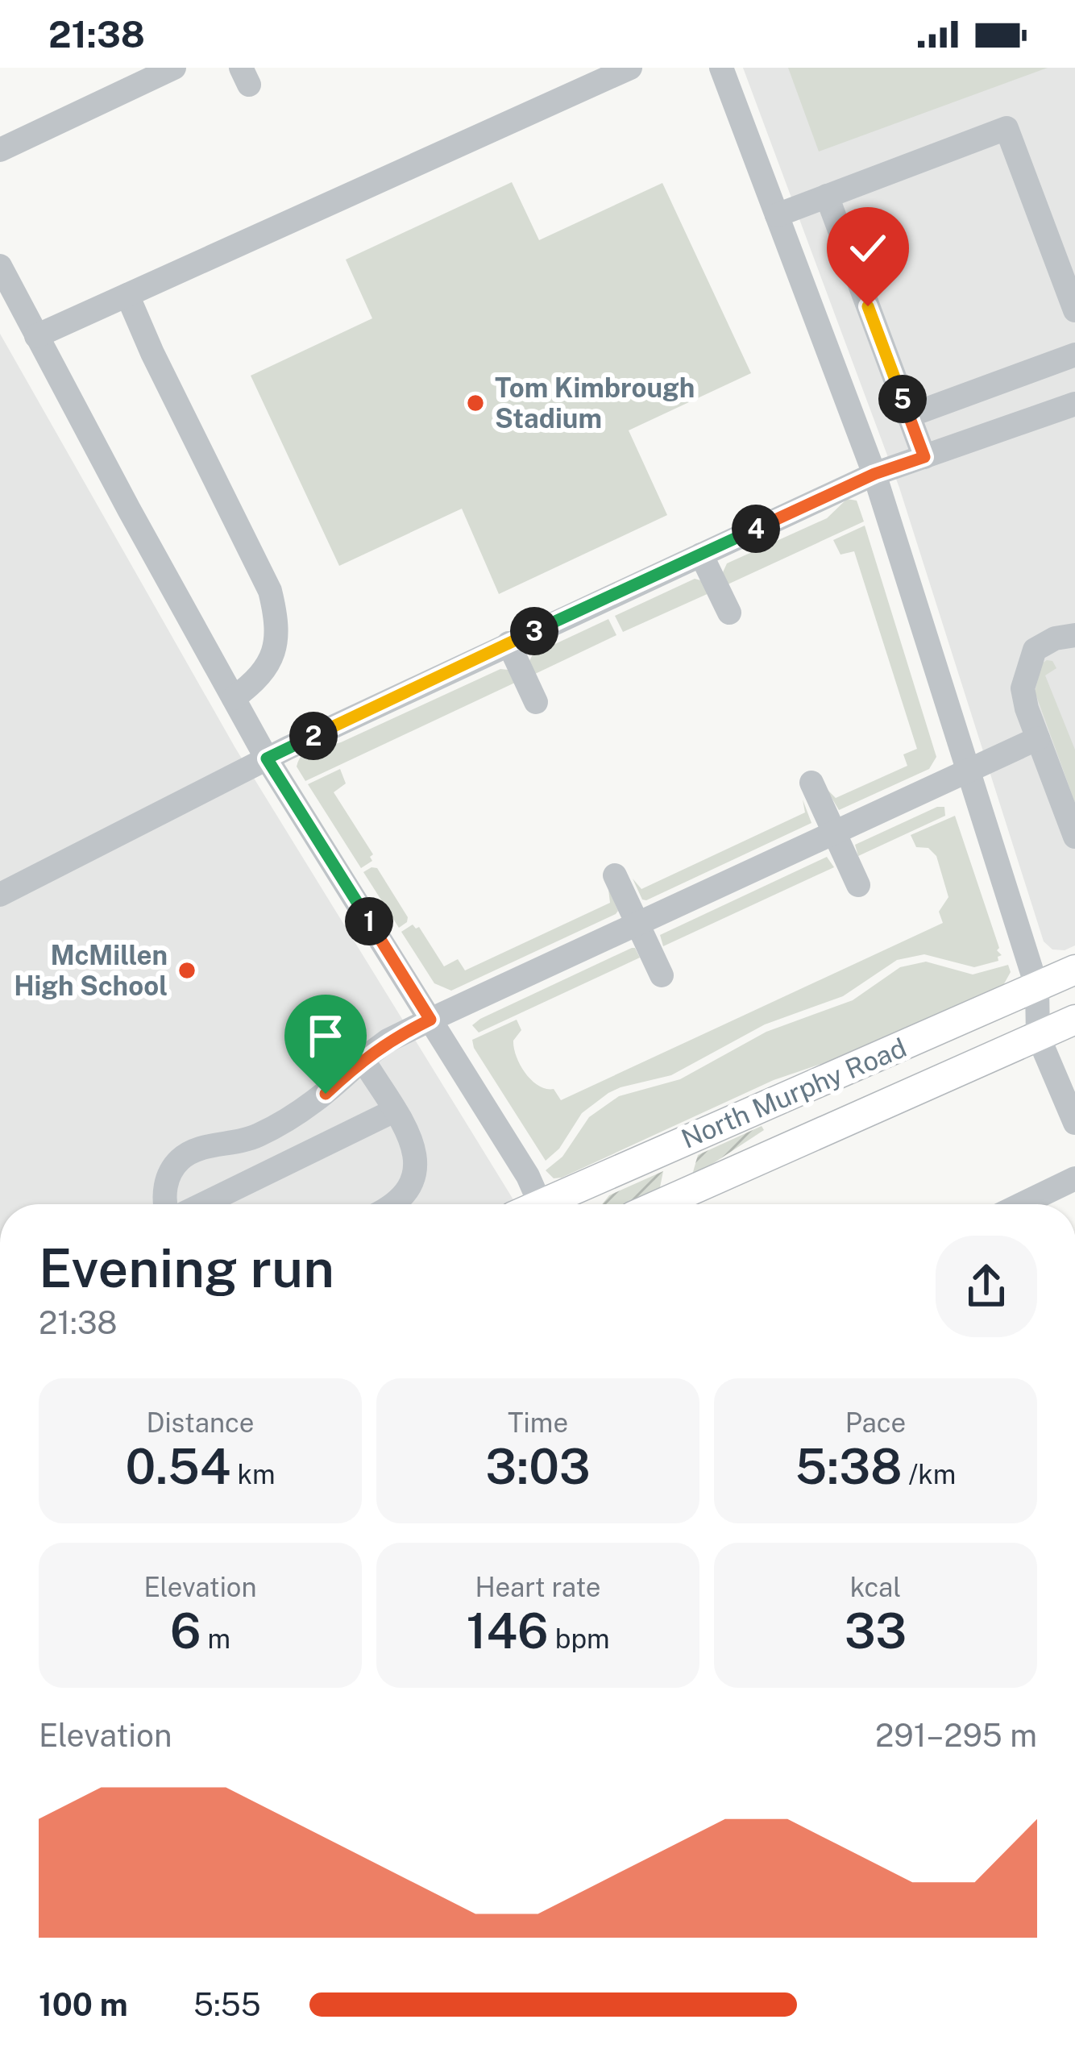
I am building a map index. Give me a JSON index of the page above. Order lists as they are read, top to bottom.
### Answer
{
  "streets": {
    "main road": ["North Murphy Road"]
  },
  "places": ["Tom Kimbrough Stadium", "McMillen High School"],
  "page": {
    "status": "21:38",
    "pins": [
      "5",
      "4",
      "3",
      "2",
      "1"
    ],
    "heading": ["Evening run", "21:38"],
    "stats": [
      ["Distance", "0.54 km"],
      ["Time", "3:03"],
      ["Pace", "5:38 /km"],
      ["Elevation", "6 m"],
      ["Heart rate", "146 bpm"],
      ["kcal", "33"]
    ],
    "chart": ["Elevation", "291–295 m"],
    "list": [
      {
        "name": "100 m",
        "note": "5:55"
      }
    ]
  }
}
